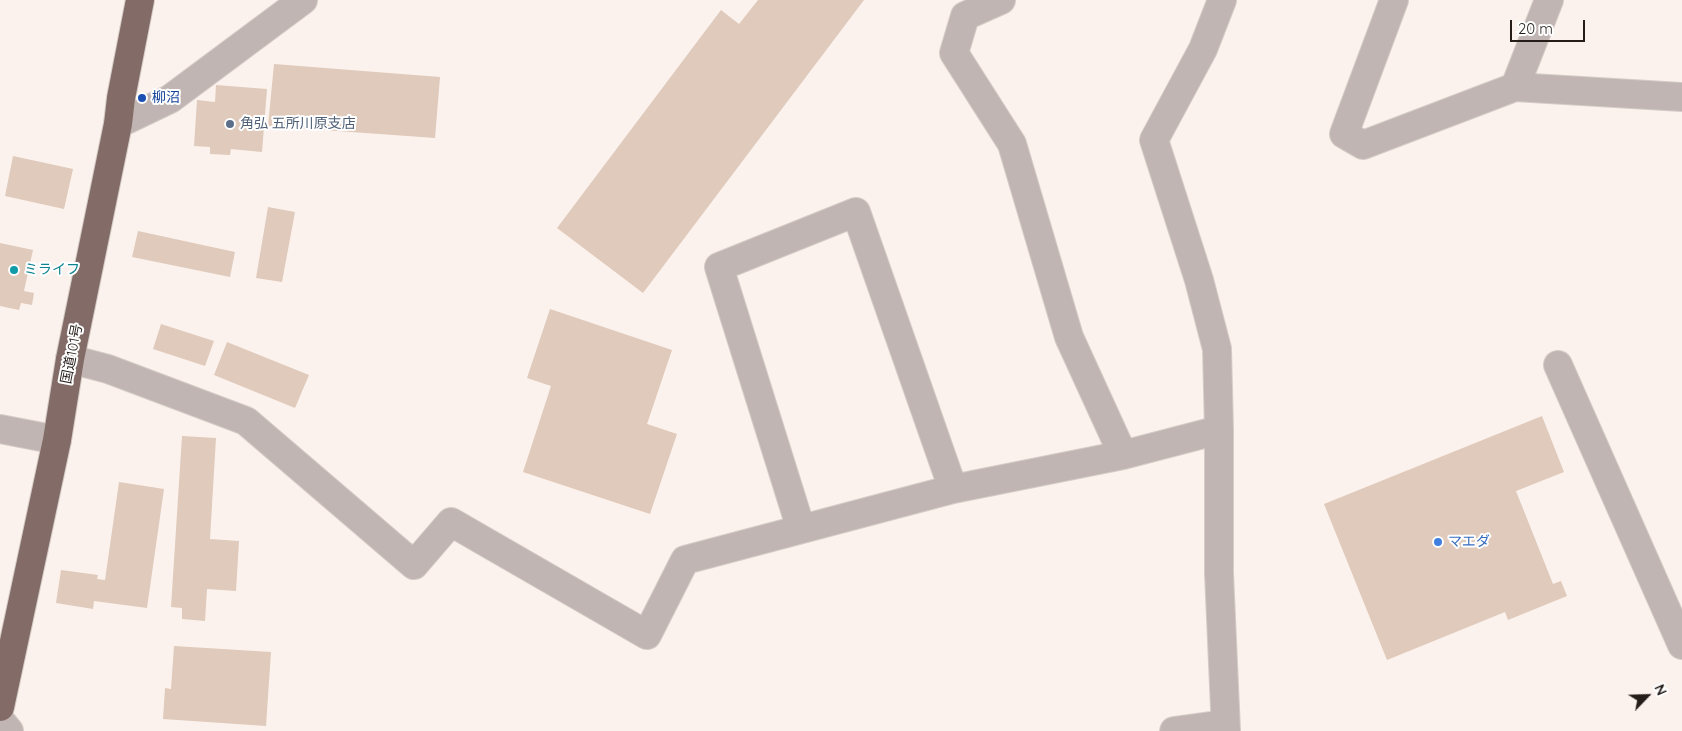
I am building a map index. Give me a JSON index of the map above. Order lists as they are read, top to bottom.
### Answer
{
  "streets": {
    "highway": ["国道101号"]
  },
  "places": [
    "柳沼",
    "角弘 五所川原支店",
    "ミライフ",
    "マエダ"
  ],
  "scale_bar": "20 m",
  "north": "top right"
}
